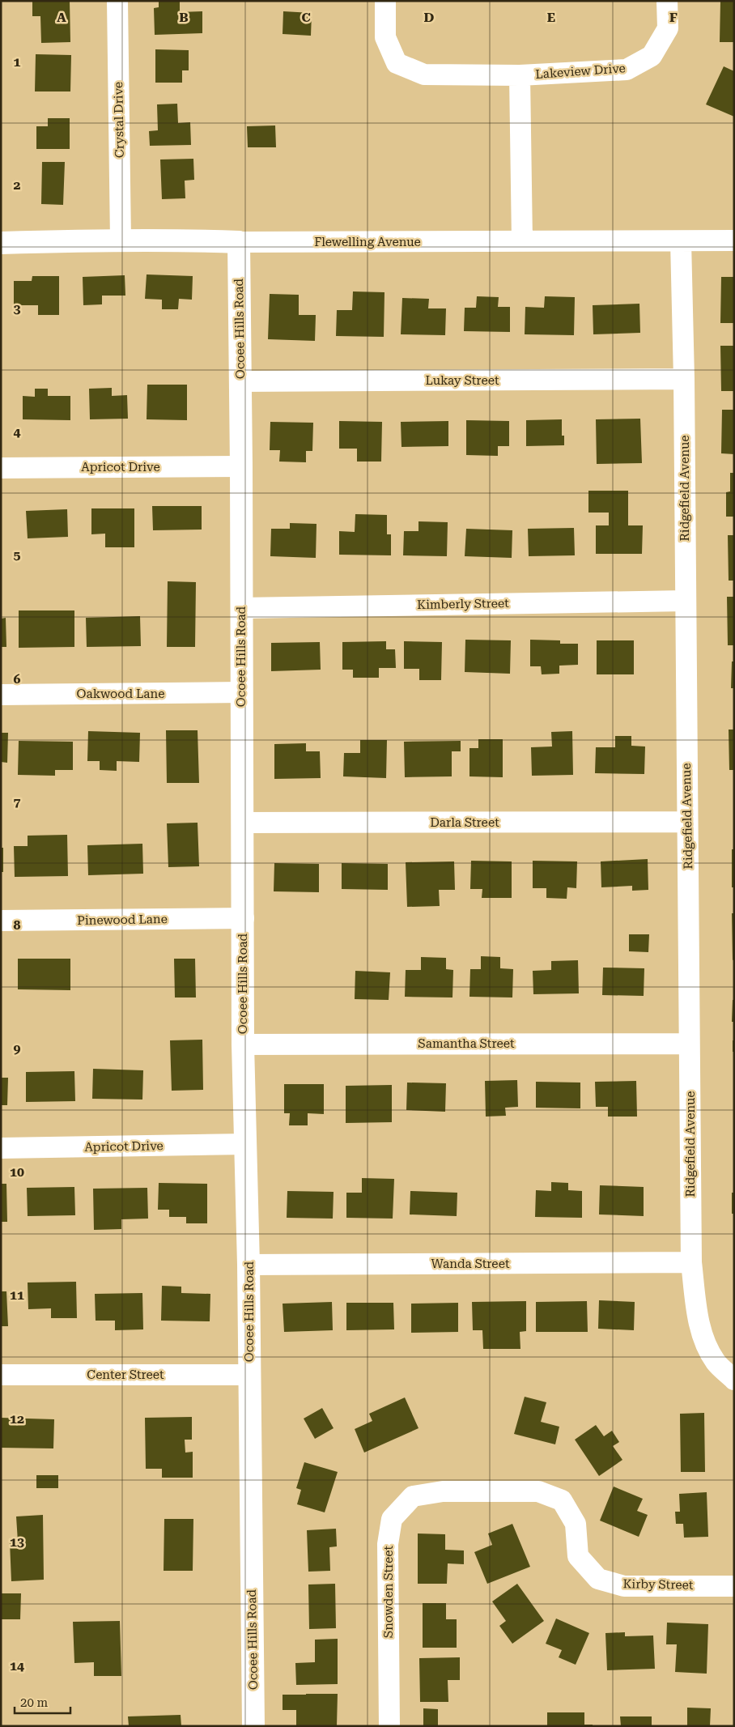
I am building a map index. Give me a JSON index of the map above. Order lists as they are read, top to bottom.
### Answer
{
  "streets": {
    "street": [
      "Lakeview Drive",
      "Crystal Drive",
      "Flewelling Avenue",
      "Ocoee Hills Road",
      "Lukay Street",
      "Apricot Drive",
      "Ridgefield Avenue",
      "Kimberly Street",
      "Oakwood Lane",
      "Darla Street",
      "Pinewood Lane",
      "Samantha Street",
      "Wanda Street",
      "Center Street",
      "Kirby Street",
      "Snowden Street"
    ]
  },
  "crossings": [
    ["Lakeview Drive", "Flewelling Avenue"],
    ["Crystal Drive", "Flewelling Avenue"],
    ["Flewelling Avenue", "Ocoee Hills Road"],
    ["Flewelling Avenue", "Ridgefield Avenue"],
    ["Ocoee Hills Road", "Lukay Street"],
    ["Ocoee Hills Road", "Apricot Drive"],
    ["Ocoee Hills Road", "Kimberly Street"],
    ["Ocoee Hills Road", "Oakwood Lane"],
    ["Ocoee Hills Road", "Darla Street"],
    ["Ocoee Hills Road", "Pinewood Lane"],
    ["Ocoee Hills Road", "Samantha Street"],
    ["Ocoee Hills Road", "Wanda Street"],
    ["Ocoee Hills Road", "Center Street"],
    ["Lukay Street", "Ridgefield Avenue"],
    ["Ridgefield Avenue", "Kimberly Street"],
    ["Ridgefield Avenue", "Darla Street"],
    ["Ridgefield Avenue", "Samantha Street"],
    ["Ridgefield Avenue", "Wanda Street"],
    ["Kirby Street", "Snowden Street"]
  ],
  "scale_bar": "20 m",
  "grid": {
    "columns": [
      "A",
      "B",
      "C",
      "D",
      "E",
      "F"
    ],
    "rows": [
      "1",
      "2",
      "3",
      "4",
      "5",
      "6",
      "7",
      "8",
      "9",
      "10",
      "11",
      "12",
      "13",
      "14"
    ]
  }
}
